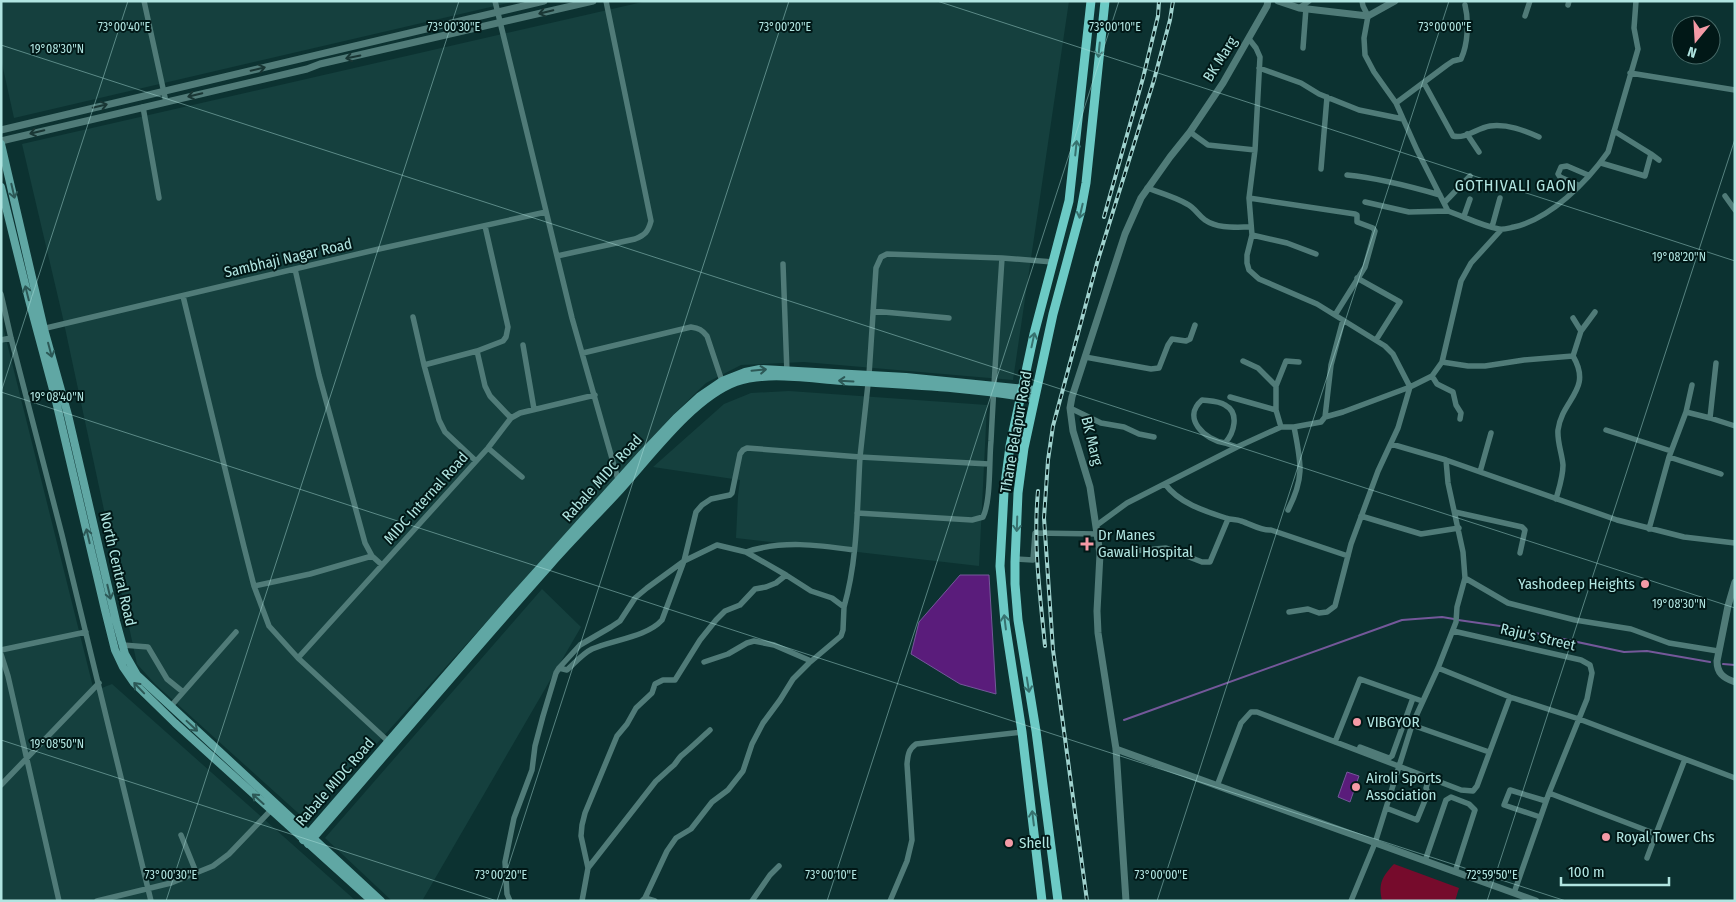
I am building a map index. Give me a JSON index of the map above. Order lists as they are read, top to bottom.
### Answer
{
  "streets": {
    "main road": ["Thane Belapur Road", "Rabale MIDC Road", "North Central Road"],
    "street": [
      "BK Marg",
      "Sambhaji Nagar Road",
      "MIDC Internal Road",
      "Raju's Street"
    ]
  },
  "crossings": [
    ["Sambhaji Nagar Road", "North Central Road"],
    ["Thane Belapur Road", "Rabale MIDC Road"],
    ["Rabale MIDC Road", "North Central Road"]
  ],
  "districts": ["GOTHIVALI GAON"],
  "places": {
    "health": ["Dr Manes Gawali Hospital"],
    "other": [
      "Yashodeep Heights",
      "VIBGYOR",
      "Airoli Sports Association",
      "Royal Tower Chs",
      "Shell"
    ]
  },
  "scale_bar": "100 m",
  "north": "bottom",
  "coordinates": [
    "73°00'40\"E",
    "73°00'30\"E",
    "73°00'20\"E",
    "73°00'10\"E",
    "73°00'00\"E",
    "19°08'30\"N",
    "19°08'20\"N",
    "19°08'40\"N",
    "19°08'50\"N",
    "72°59'50\"E"
  ]
}
